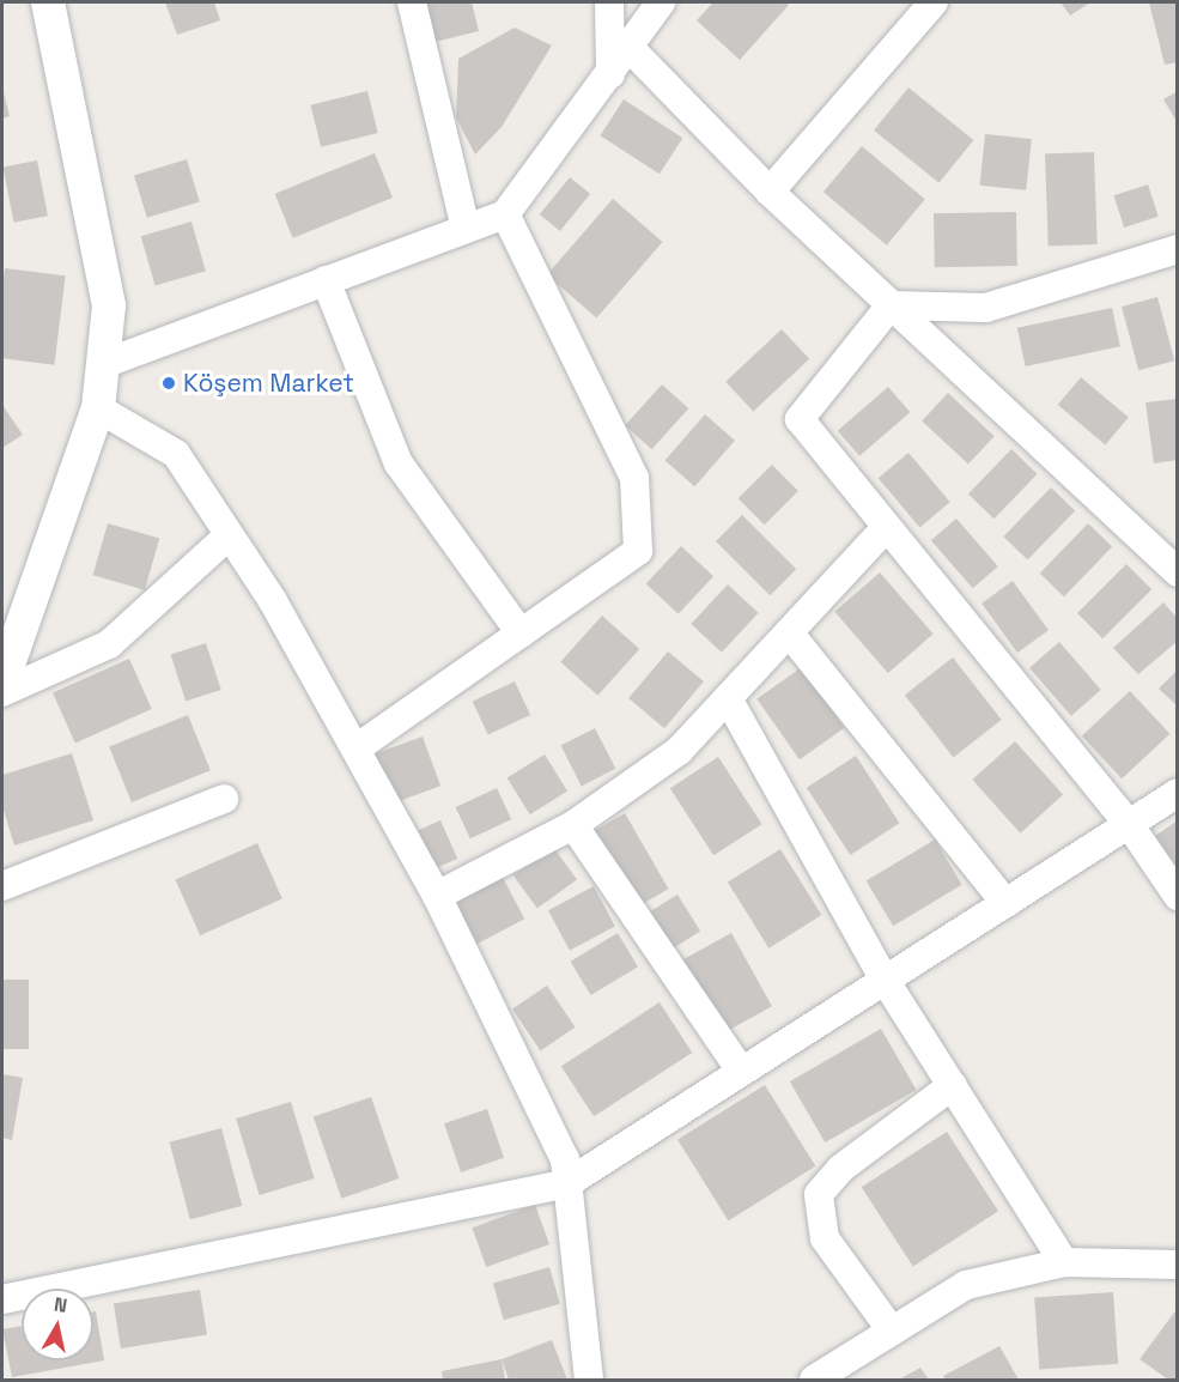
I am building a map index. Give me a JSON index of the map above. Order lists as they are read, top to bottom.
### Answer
{
  "places": ["Köşem Market"],
  "north": "top"
}
